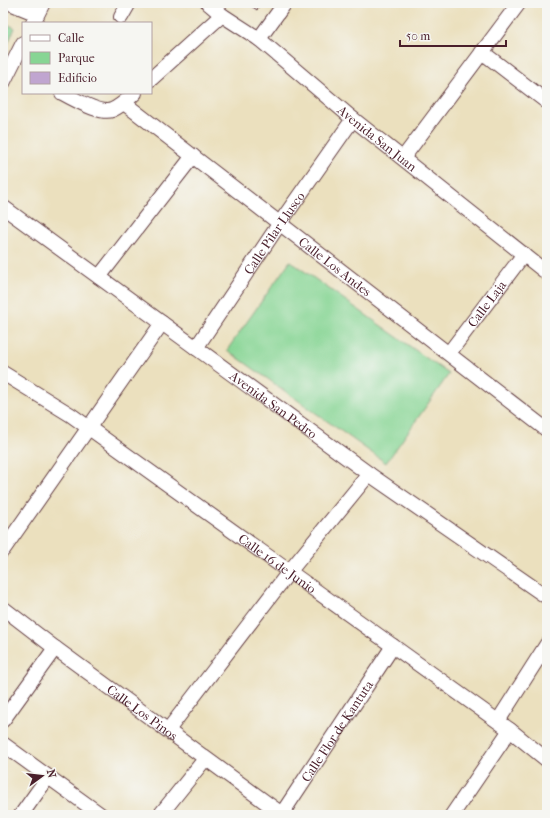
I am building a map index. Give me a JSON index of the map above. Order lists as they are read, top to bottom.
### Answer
{
  "streets": {
    "street": [
      "Avenida San Juan",
      "Calle Pilar Llusco",
      "Calle Los Andes",
      "Calle Laja",
      "Avenida San Pedro",
      "Calle 16 de Junio",
      "Calle Los Pinos",
      "Calle Flor de Kantuta"
    ]
  },
  "crossings": [
    ["Avenida San Juan", "Calle Pilar Llusco"],
    ["Avenida San Juan", "Calle Laja"],
    ["Calle Pilar Llusco", "Calle Los Andes"],
    ["Calle Pilar Llusco", "Avenida San Pedro"],
    ["Calle Los Andes", "Calle Laja"],
    ["Calle 16 de Junio", "Calle Flor de Kantuta"],
    ["Calle Los Pinos", "Calle Flor de Kantuta"]
  ],
  "legend": ["Calle", "Parque", "Edificio"],
  "scale_bar": "50 m",
  "north": "right"
}
